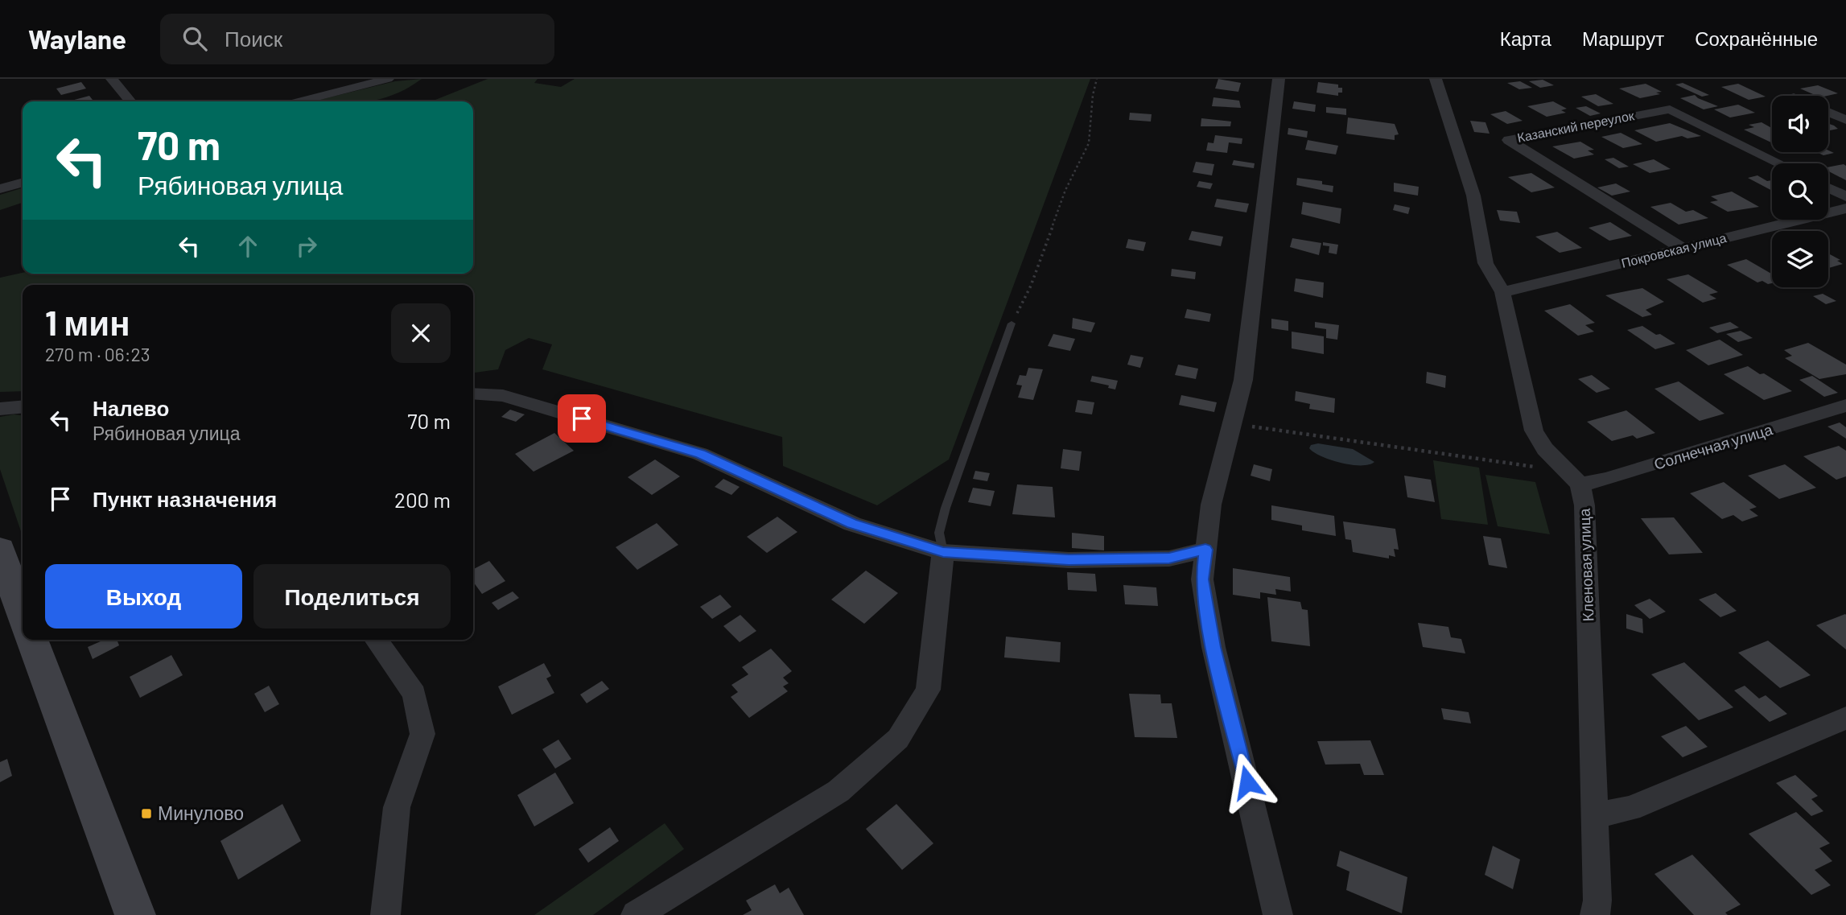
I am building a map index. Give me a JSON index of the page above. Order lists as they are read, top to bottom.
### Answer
{
  "streets": {
    "street": [
      "Казанский переулок",
      "Покровская улица",
      "Солнечная улица",
      "Кленовая улица"
    ]
  },
  "crossings": [
    ["Казанский переулок", "Покровская улица"],
    ["Солнечная улица", "Кленовая улица"]
  ],
  "places": {
    "transit": ["Минулово"]
  },
  "page": {
    "header": "Waylane",
    "search": "Поиск",
    "nav": ["Карта", "Маршрут", "Сохранённые"],
    "turn": ["70 m", "Рябиновая улица"],
    "heading": ["1 мин", "270 m · 06:23"],
    "list": [
      {
        "name": "Налево",
        "note": "Рябиновая улица",
        "value": "70 m"
      },
      {
        "name": "Пункт назначения",
        "value": "200 m"
      }
    ],
    "buttons": ["Выход", "Поделиться"]
  }
}
